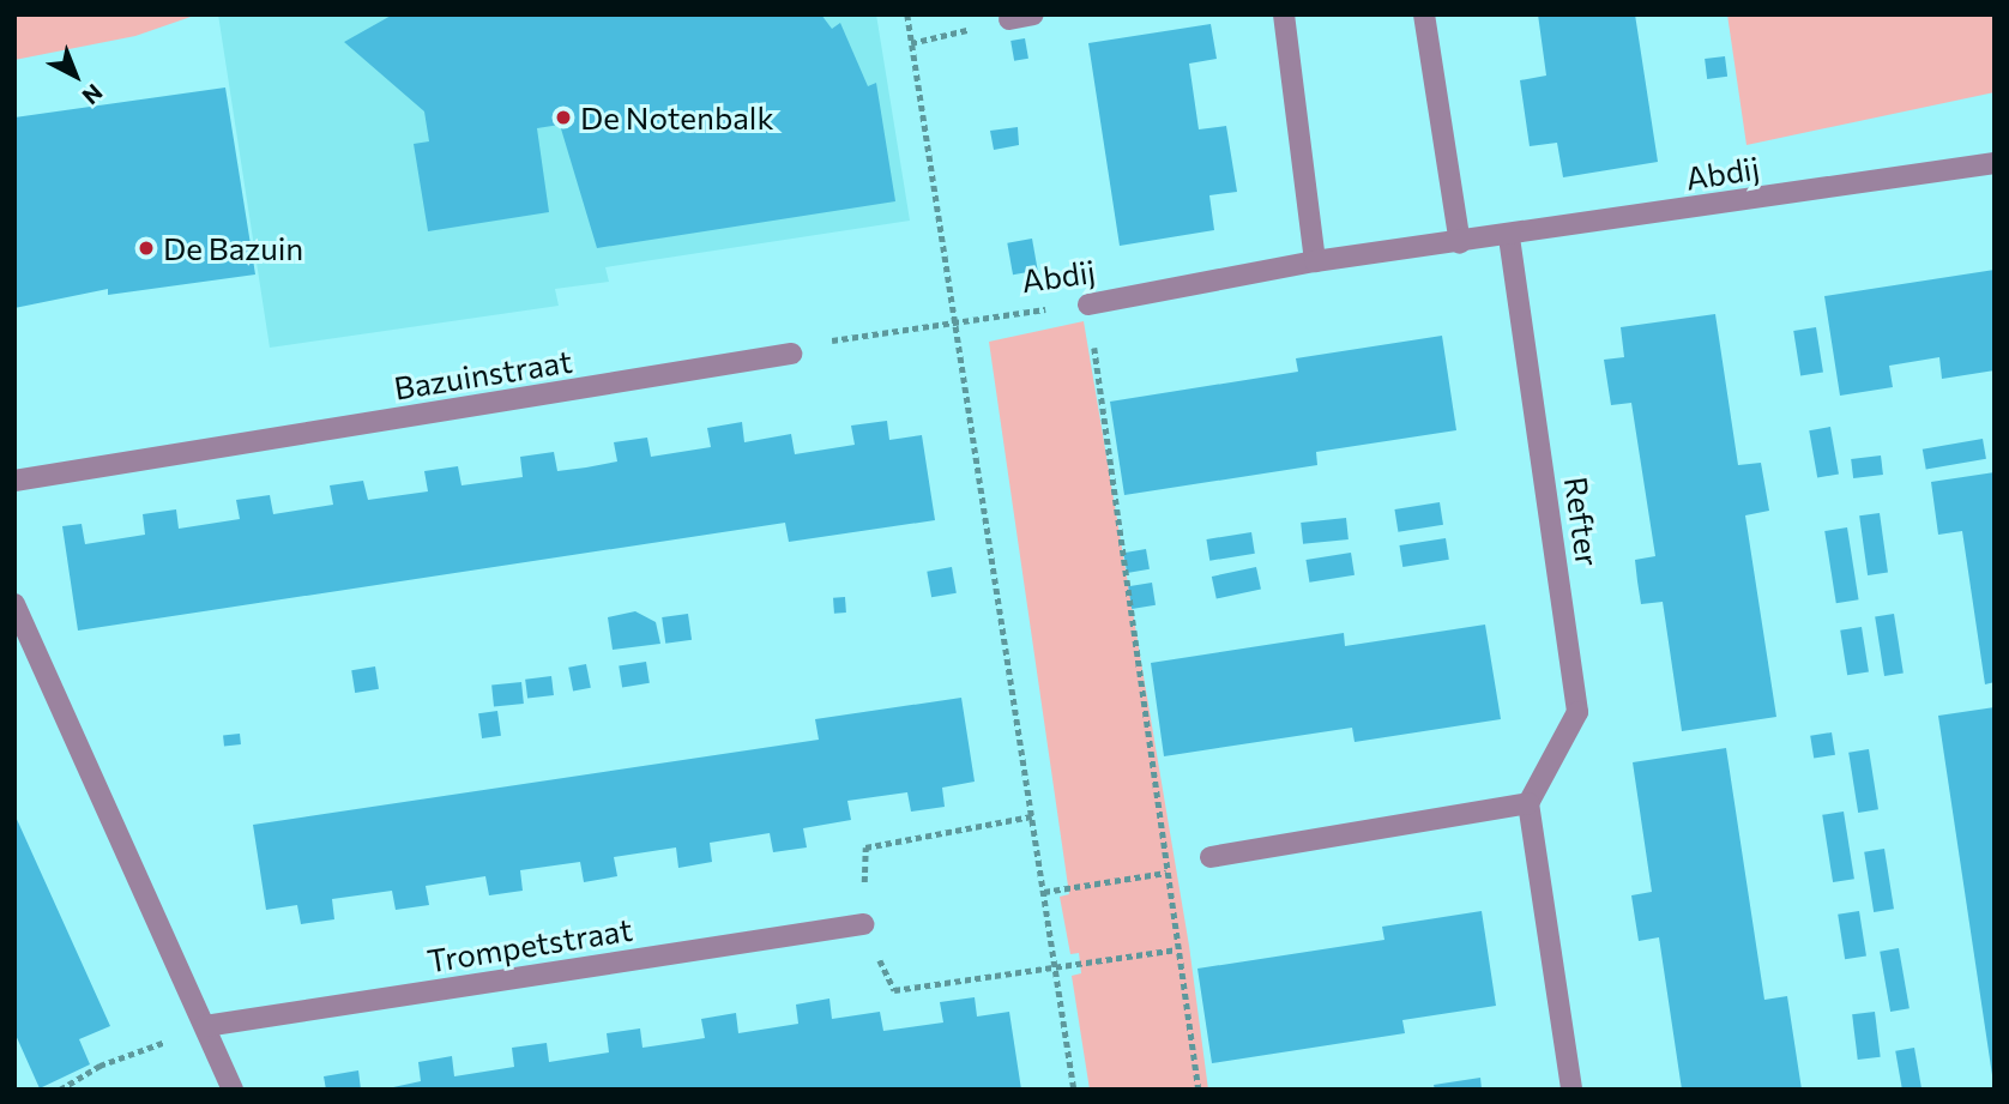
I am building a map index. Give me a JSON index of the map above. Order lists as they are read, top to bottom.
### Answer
{
  "streets": {
    "street": [
      "Abdij",
      "Bazuinstraat",
      "Refter",
      "Trompetstraat"
    ]
  },
  "crossings": [
    ["Abdij", "Refter"]
  ],
  "places": ["De Notenbalk", "De Bazuin"],
  "north": "bottom right"
}
